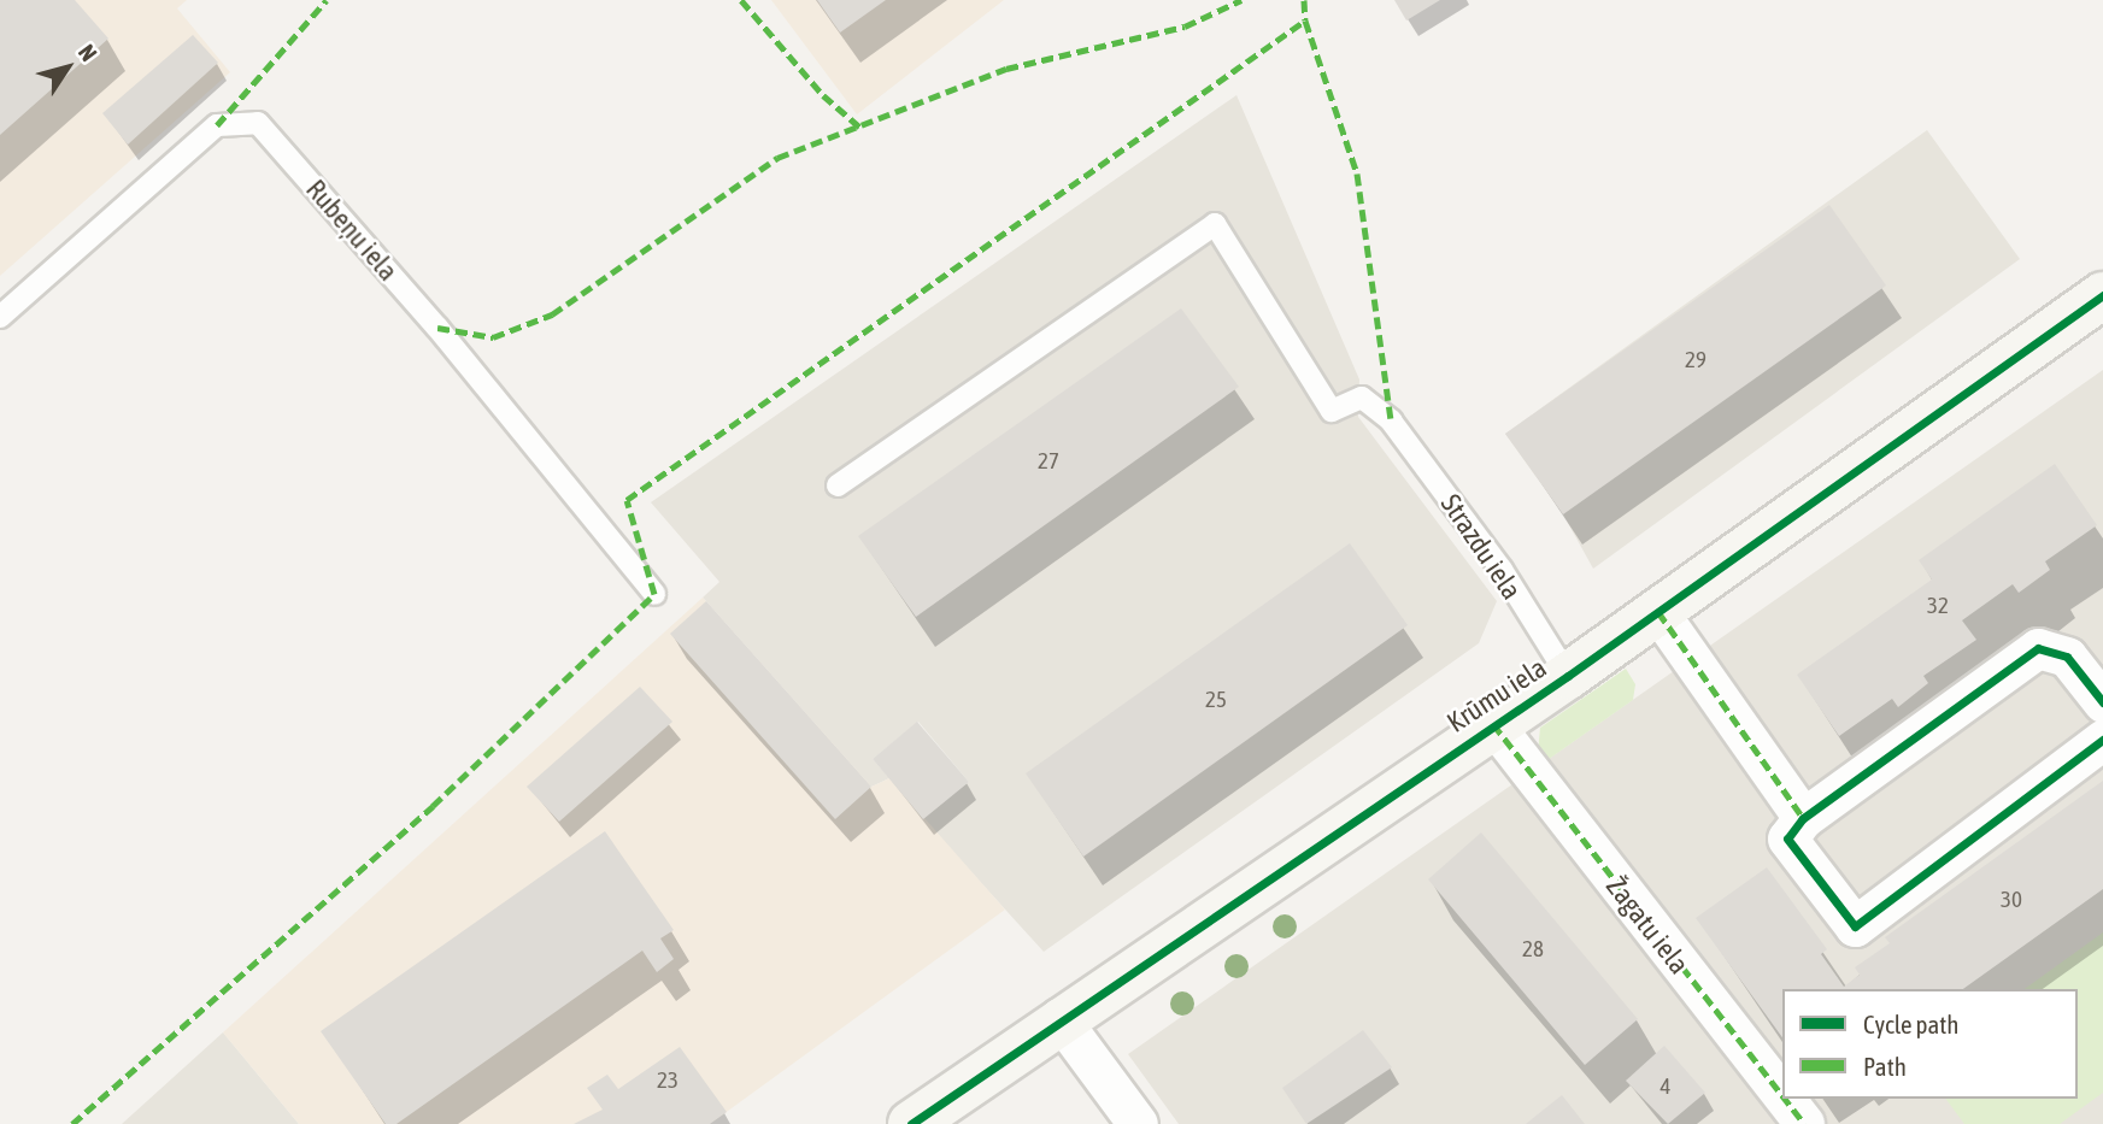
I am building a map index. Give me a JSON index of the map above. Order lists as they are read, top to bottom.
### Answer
{
  "streets": {
    "street": ["Krūmu iela", "Žagatu iela"],
    "lane": ["Rubeņu iela", "Strazdu iela"]
  },
  "crossings": [
    ["Strazdu iela", "Krūmu iela"],
    ["Krūmu iela", "Žagatu iela"]
  ],
  "house_numbers": [
    "29",
    "27",
    "32",
    "25",
    "30",
    "28",
    "23",
    "4"
  ],
  "legend": ["Cycle path", "Path"],
  "north": "top right"
}
